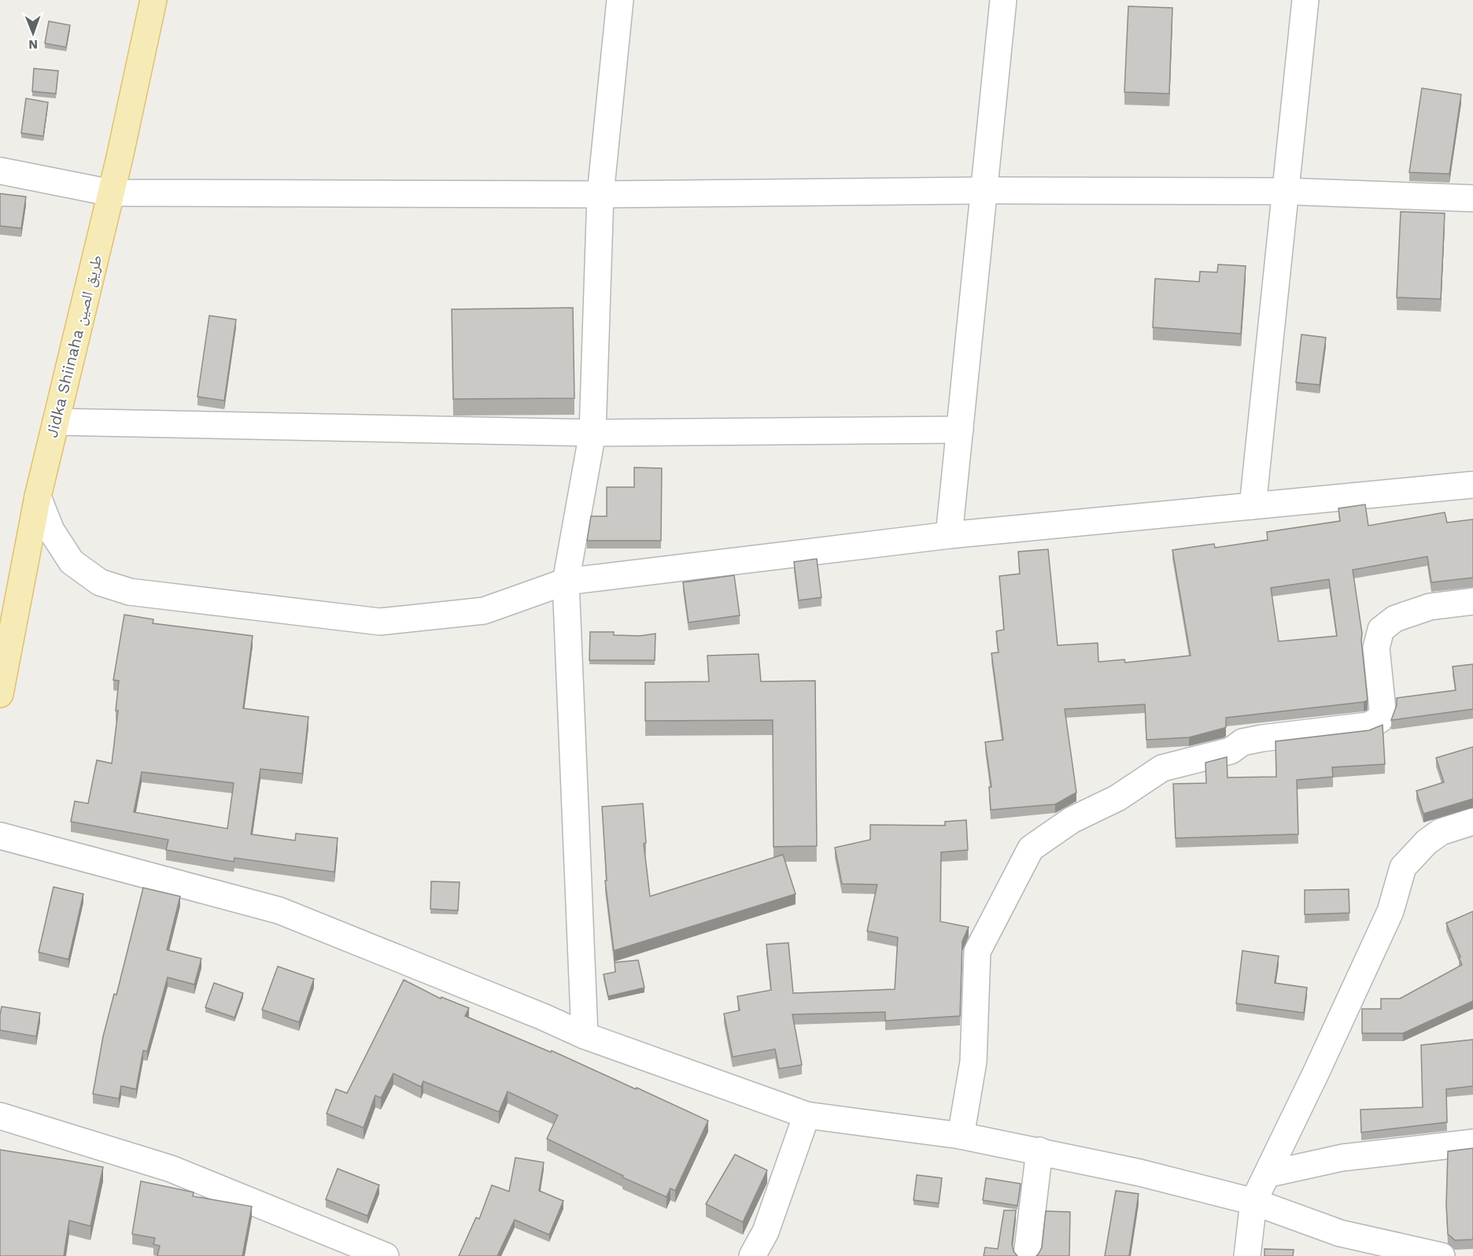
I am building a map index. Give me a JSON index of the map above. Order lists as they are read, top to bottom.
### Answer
{
  "streets": {
    "main road": ["Jidka Shiinaha طريق الصين"]
  },
  "north": "bottom"
}
